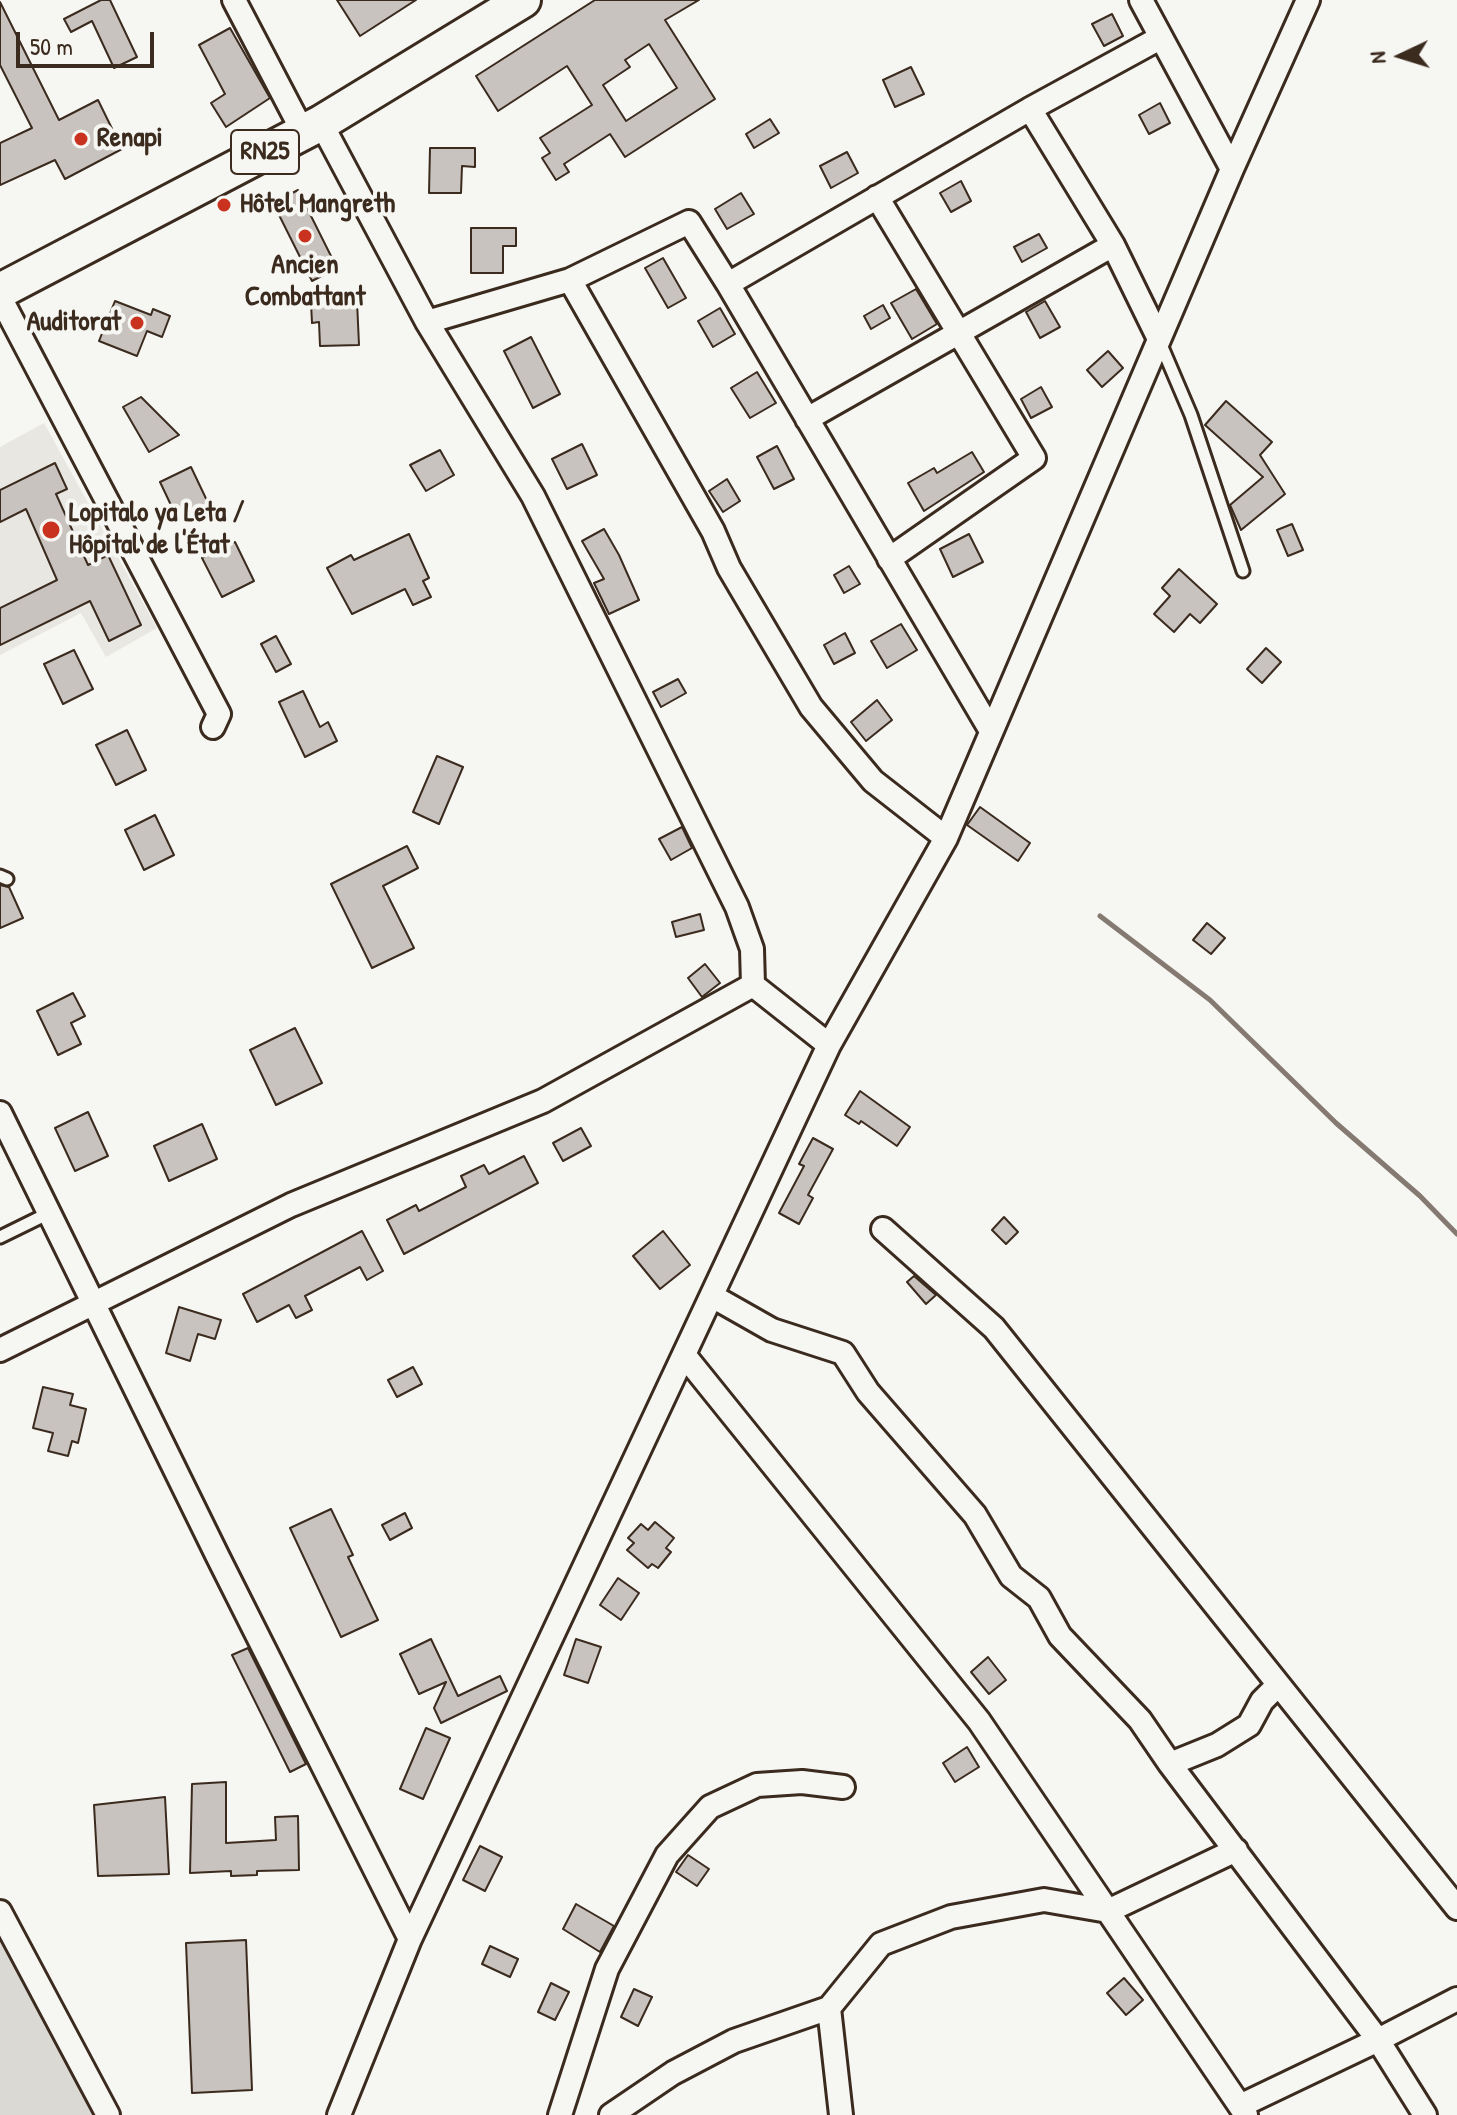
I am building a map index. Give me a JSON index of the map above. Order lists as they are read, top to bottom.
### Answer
{
  "streets": {
    "main road": ["RN25"]
  },
  "places": [
    "Renapi",
    "Hôtel Mangreth",
    "Ancien Combattant",
    "Auditorat",
    "Lopitalo ya Leta / Hôpital de l'État"
  ],
  "scale_bar": "50 m",
  "north": "left"
}
